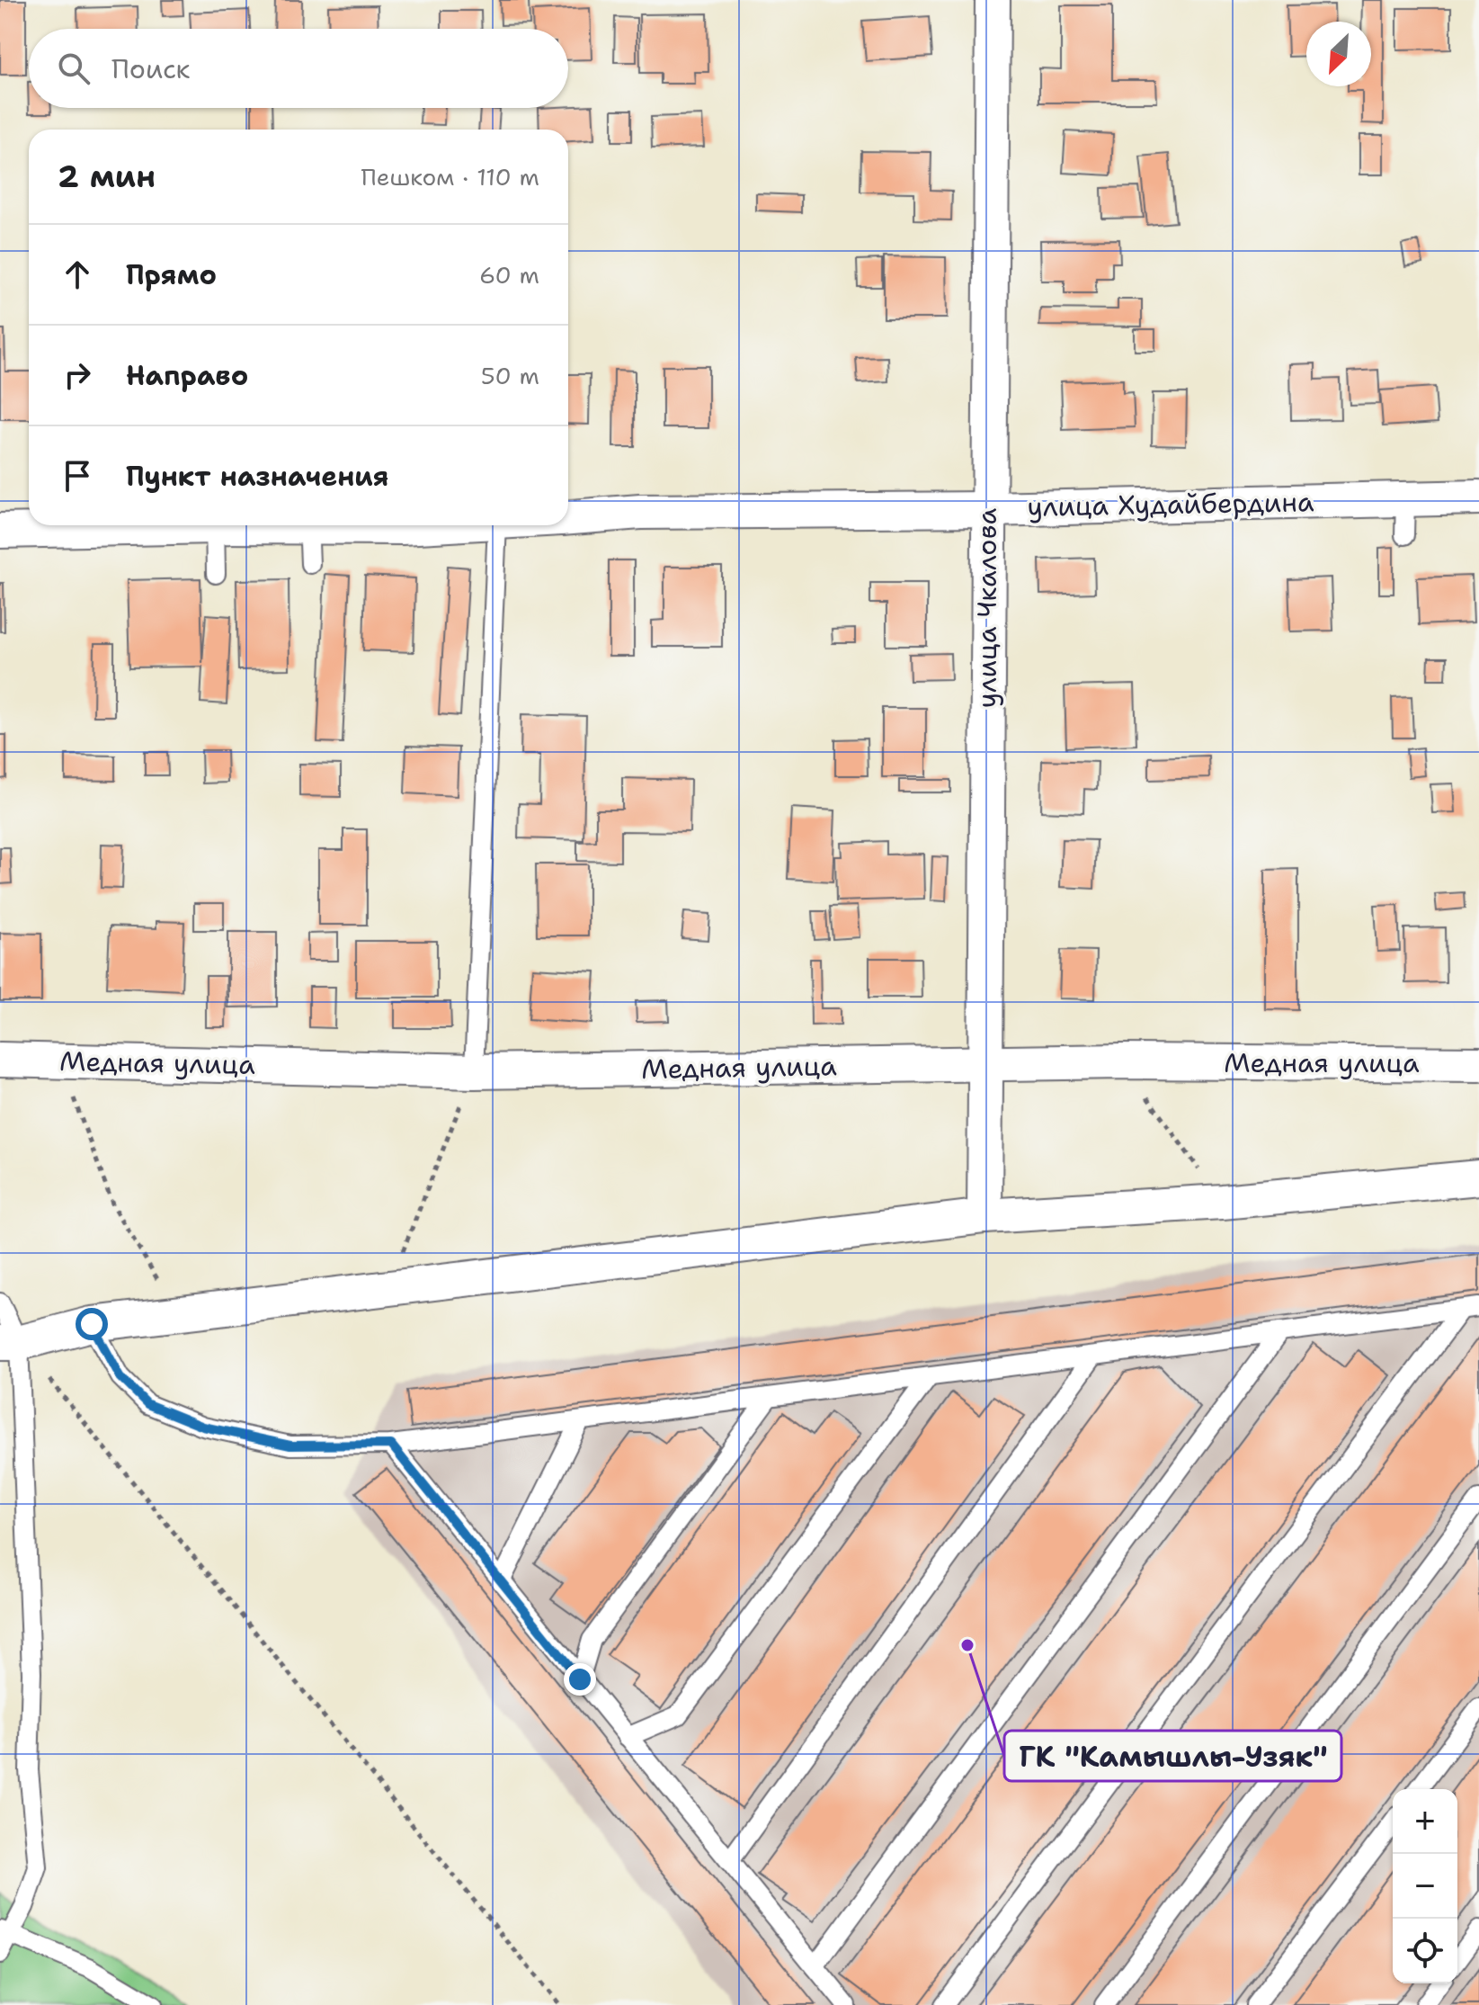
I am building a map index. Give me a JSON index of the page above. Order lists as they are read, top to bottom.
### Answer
{
  "streets": {
    "street": ["улица Худайбердина", "улица Чкалова", "Медная улица"]
  },
  "crossings": [
    ["улица Худайбердина", "улица Чкалова"],
    ["улица Чкалова", "Медная улица"]
  ],
  "places": ["ГК \"Камышлы-Узяк\""],
  "north": "bottom left",
  "page": {
    "search": "Поиск",
    "heading": ["2 мин", "Пешком · 110 m"],
    "list": [
      ["Прямо", "60 m"],
      ["Направо", "50 m"],
      "Пункт назначения"
    ],
    "map_buttons": ["+", "−"]
  }
}
